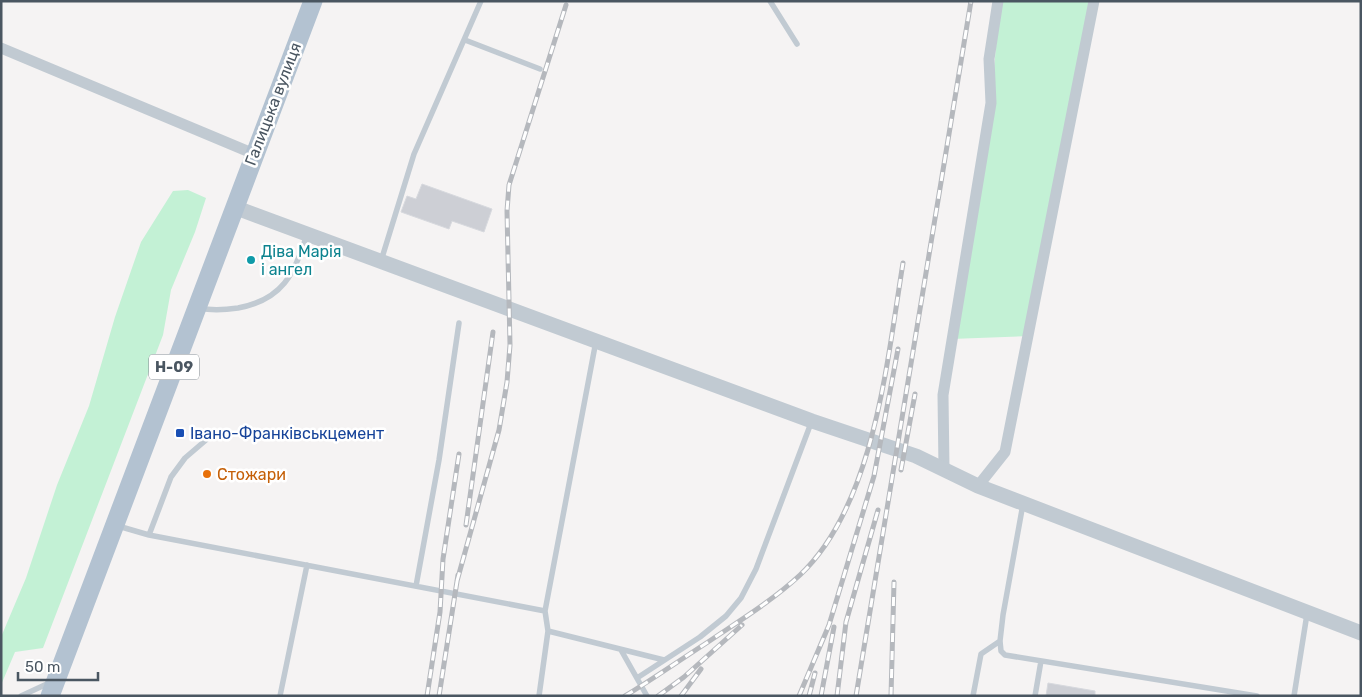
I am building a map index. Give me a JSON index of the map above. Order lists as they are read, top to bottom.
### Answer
{
  "streets": {
    "main road": ["Галицька вулиця", "Н-09"]
  },
  "crossings": [
    ["Галицька вулиця", "Н-09"]
  ],
  "places": {
    "other": ["Діва Марія і ангел", "Стожари"],
    "transit": ["Івано-Франківськцемент"]
  },
  "scale_bar": "50 m"
}
